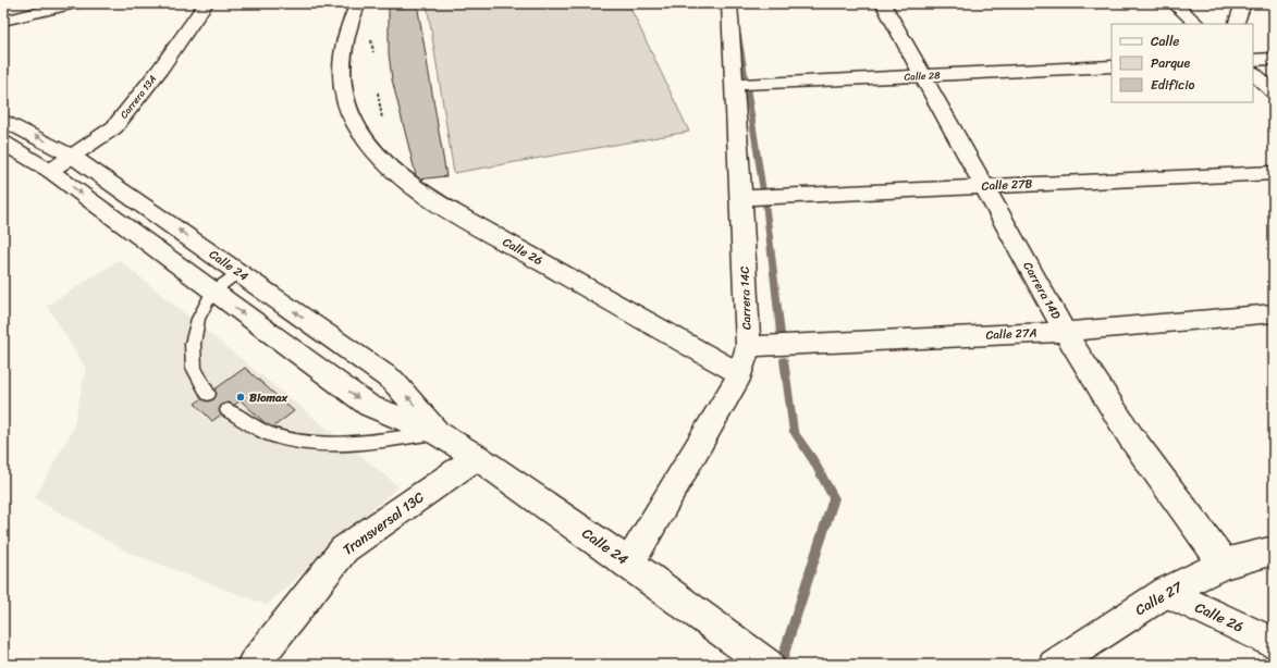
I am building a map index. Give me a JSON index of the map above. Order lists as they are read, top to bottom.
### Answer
{
  "streets": {
    "street": [
      "Calle 28",
      "Carrera 13A",
      "Calle 27B",
      "Calle 26",
      "Calle 24",
      "Carrera 14D",
      "Carrera 14C",
      "Calle 27A",
      "Transversal 13C",
      "Calle 27"
    ]
  },
  "crossings": [
    ["Calle 28", "Carrera 14D"],
    ["Calle 28", "Carrera 14C"],
    ["Carrera 13A", "Calle 24"],
    ["Calle 27B", "Carrera 14D"],
    ["Calle 27B", "Carrera 14C"],
    ["Calle 26", "Carrera 14C"],
    ["Calle 26", "Calle 27"],
    ["Calle 24", "Carrera 14C"],
    ["Calle 24", "Transversal 13C"],
    ["Carrera 14D", "Calle 27A"],
    ["Carrera 14D", "Calle 27"],
    ["Carrera 14C", "Calle 27A"]
  ],
  "places": ["Biomax"],
  "legend": ["Calle", "Parque", "Edificio"]
}
